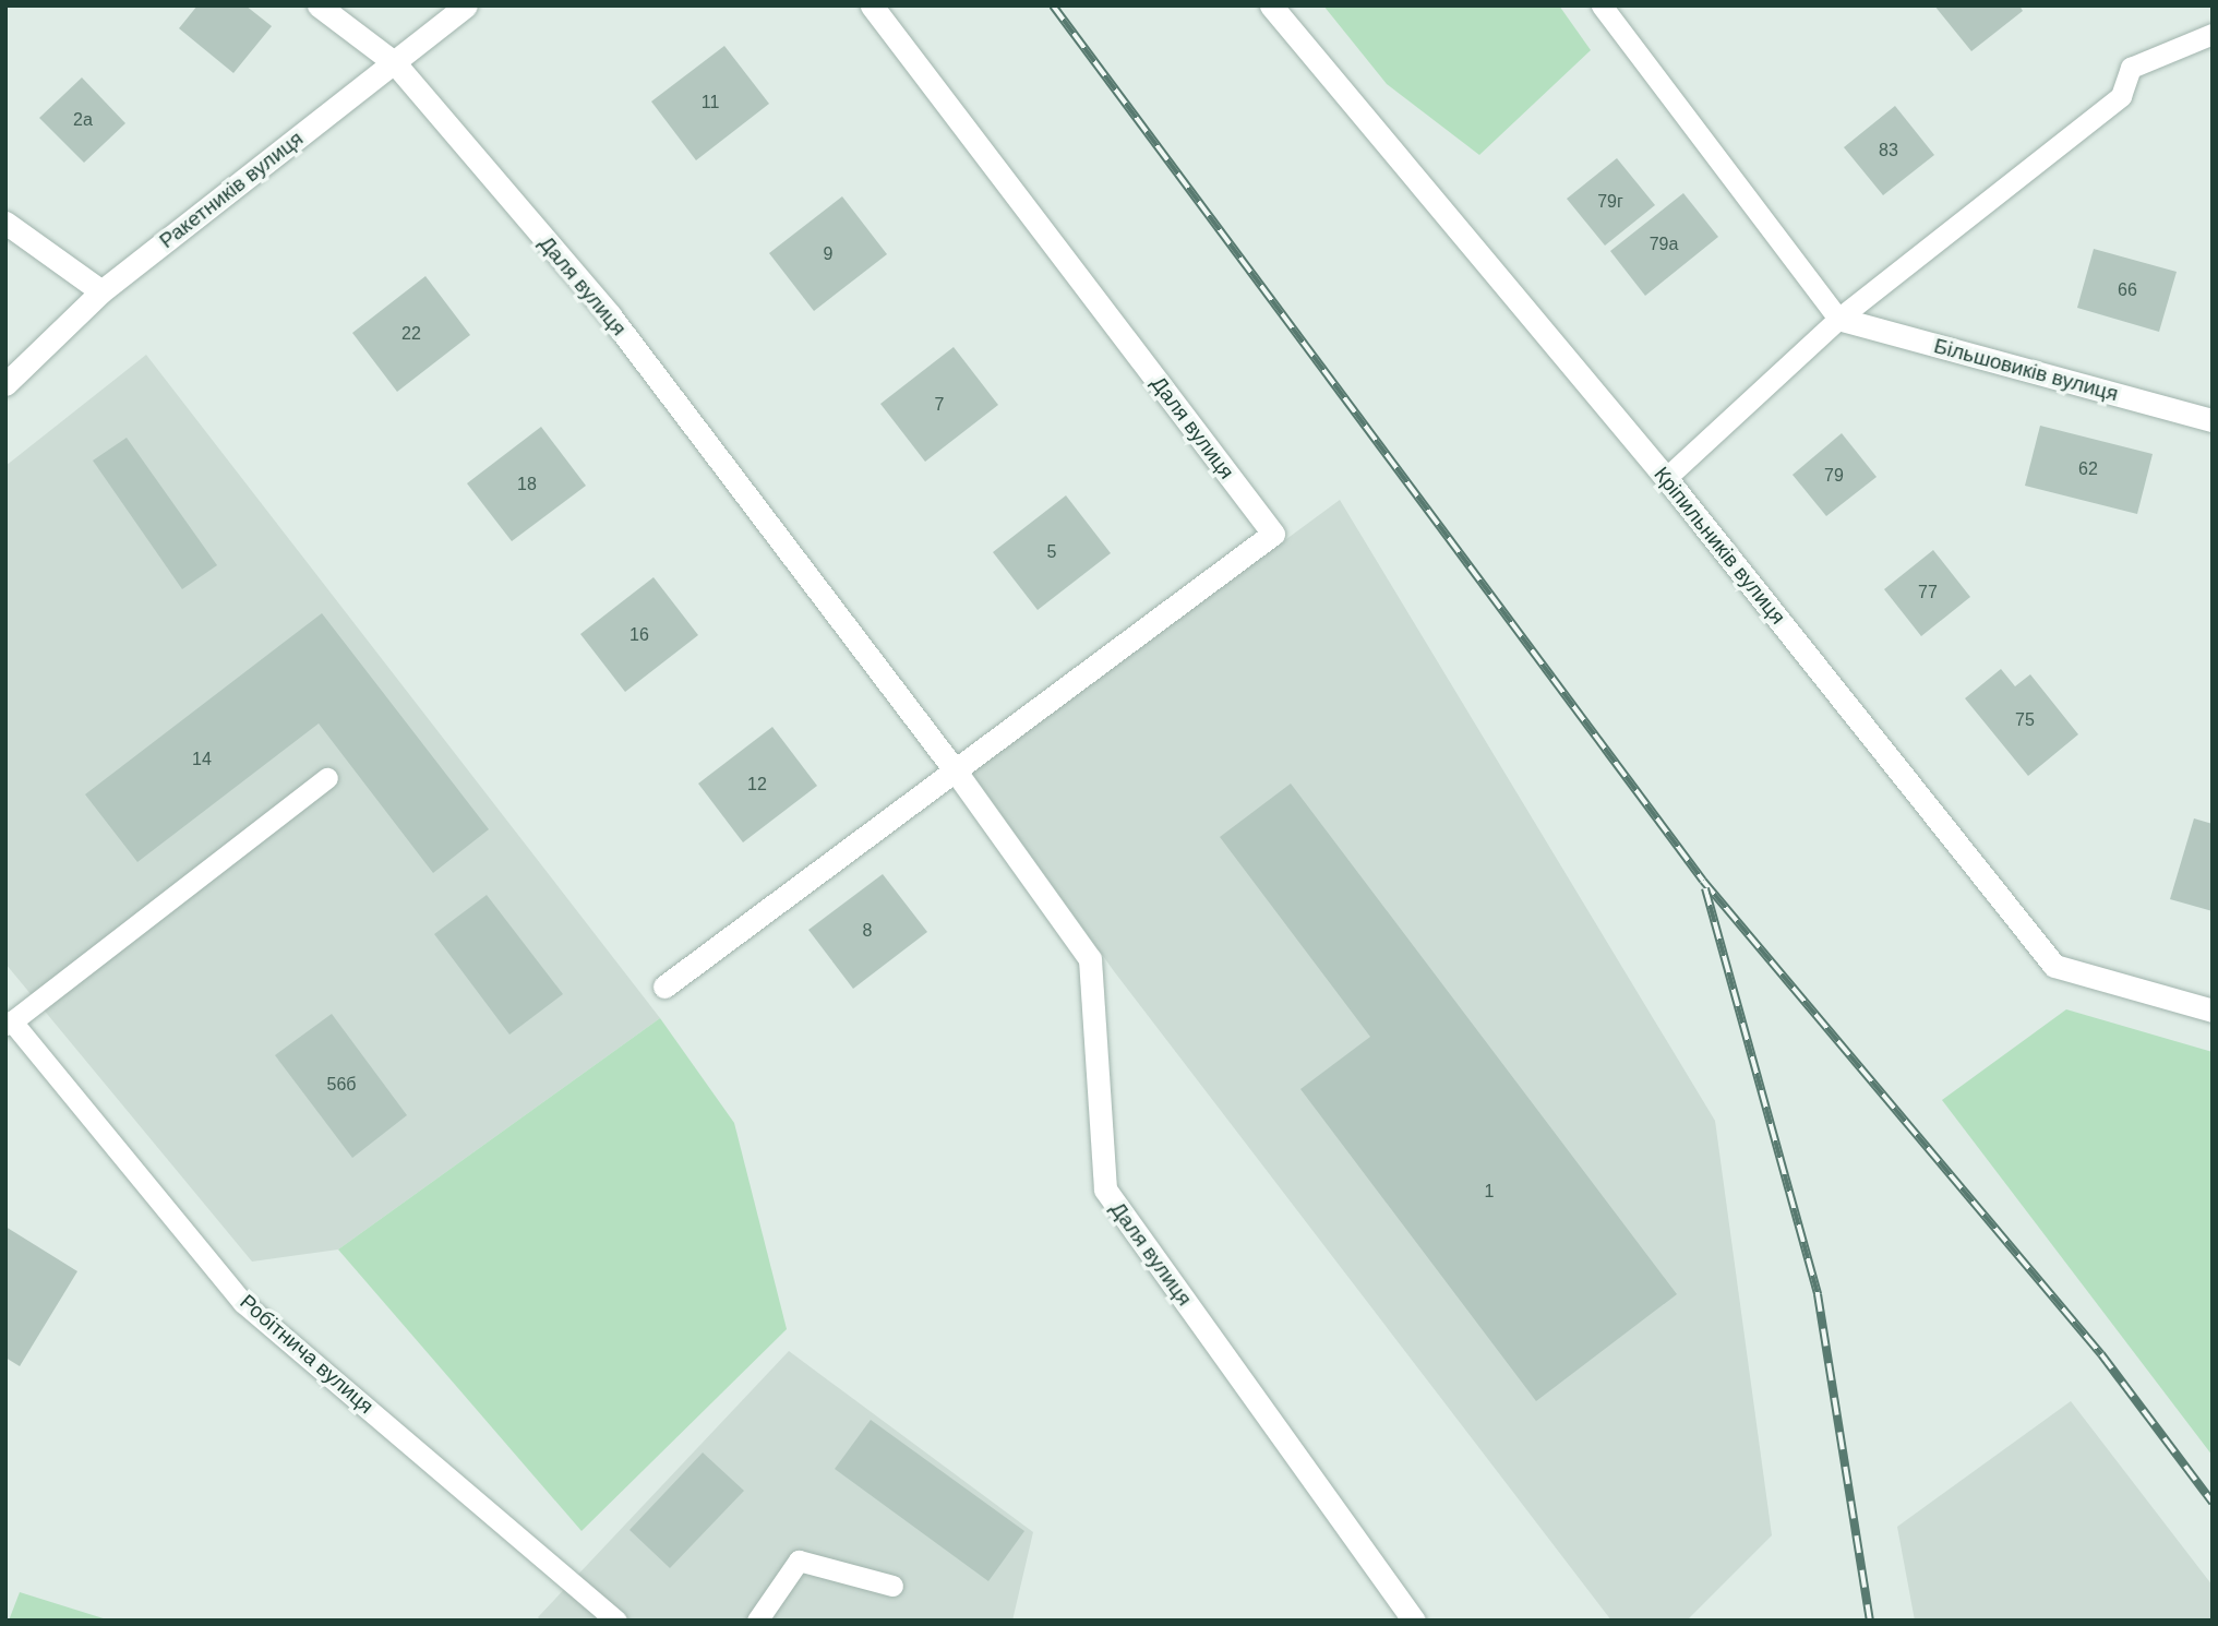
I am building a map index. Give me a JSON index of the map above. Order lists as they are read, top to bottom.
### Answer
{
  "streets": {
    "street": [
      "Ракетників вулиця",
      "Даля вулиця",
      "Більшовиків вулиця",
      "Кріпильників вулиця"
    ],
    "lane": ["Робітнича вулиця"]
  },
  "crossings": [
    ["Ракетників вулиця", "Даля вулиця"]
  ],
  "house_numbers": [
    "11",
    "2а",
    "83",
    "79г",
    "79а",
    "9",
    "66",
    "22",
    "7",
    "62",
    "79",
    "18",
    "5",
    "77",
    "16",
    "75",
    "14",
    "12",
    "8",
    "56б",
    "1"
  ]
}
